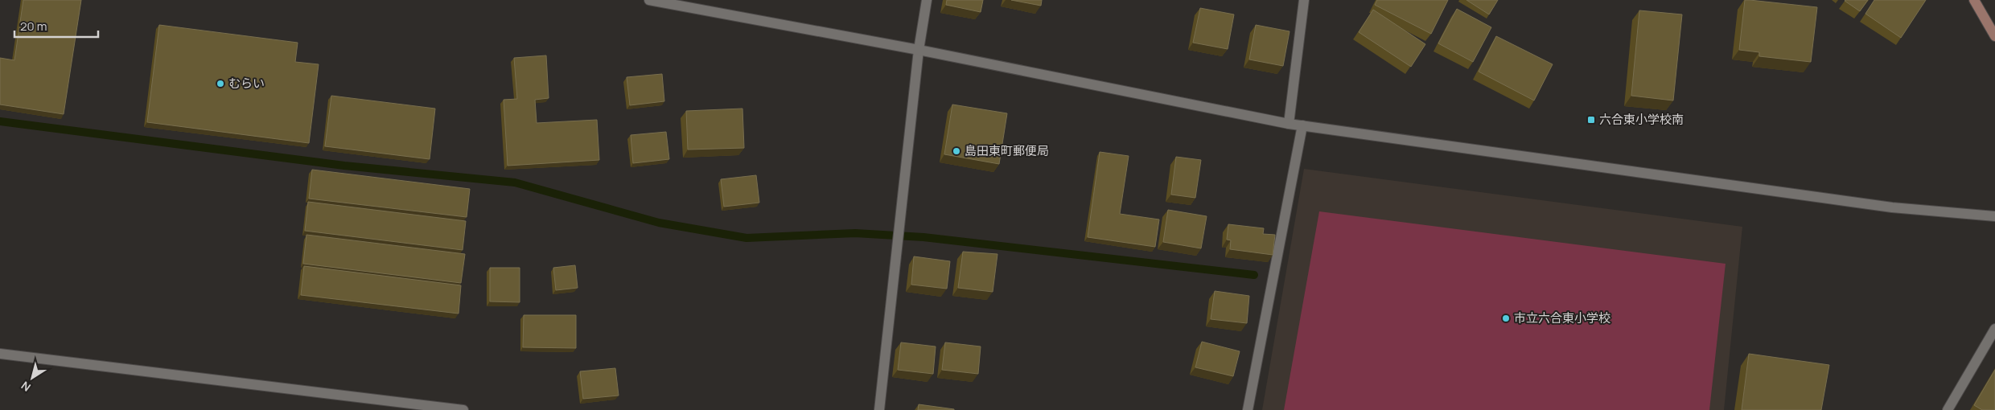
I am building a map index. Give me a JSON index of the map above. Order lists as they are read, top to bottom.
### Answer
{
  "places": {
    "other": ["むらい", "島田東町郵便局", "市立六合東小学校"],
    "transit": ["六合東小学校南"]
  },
  "scale_bar": "20 m",
  "north": "bottom left"
}
